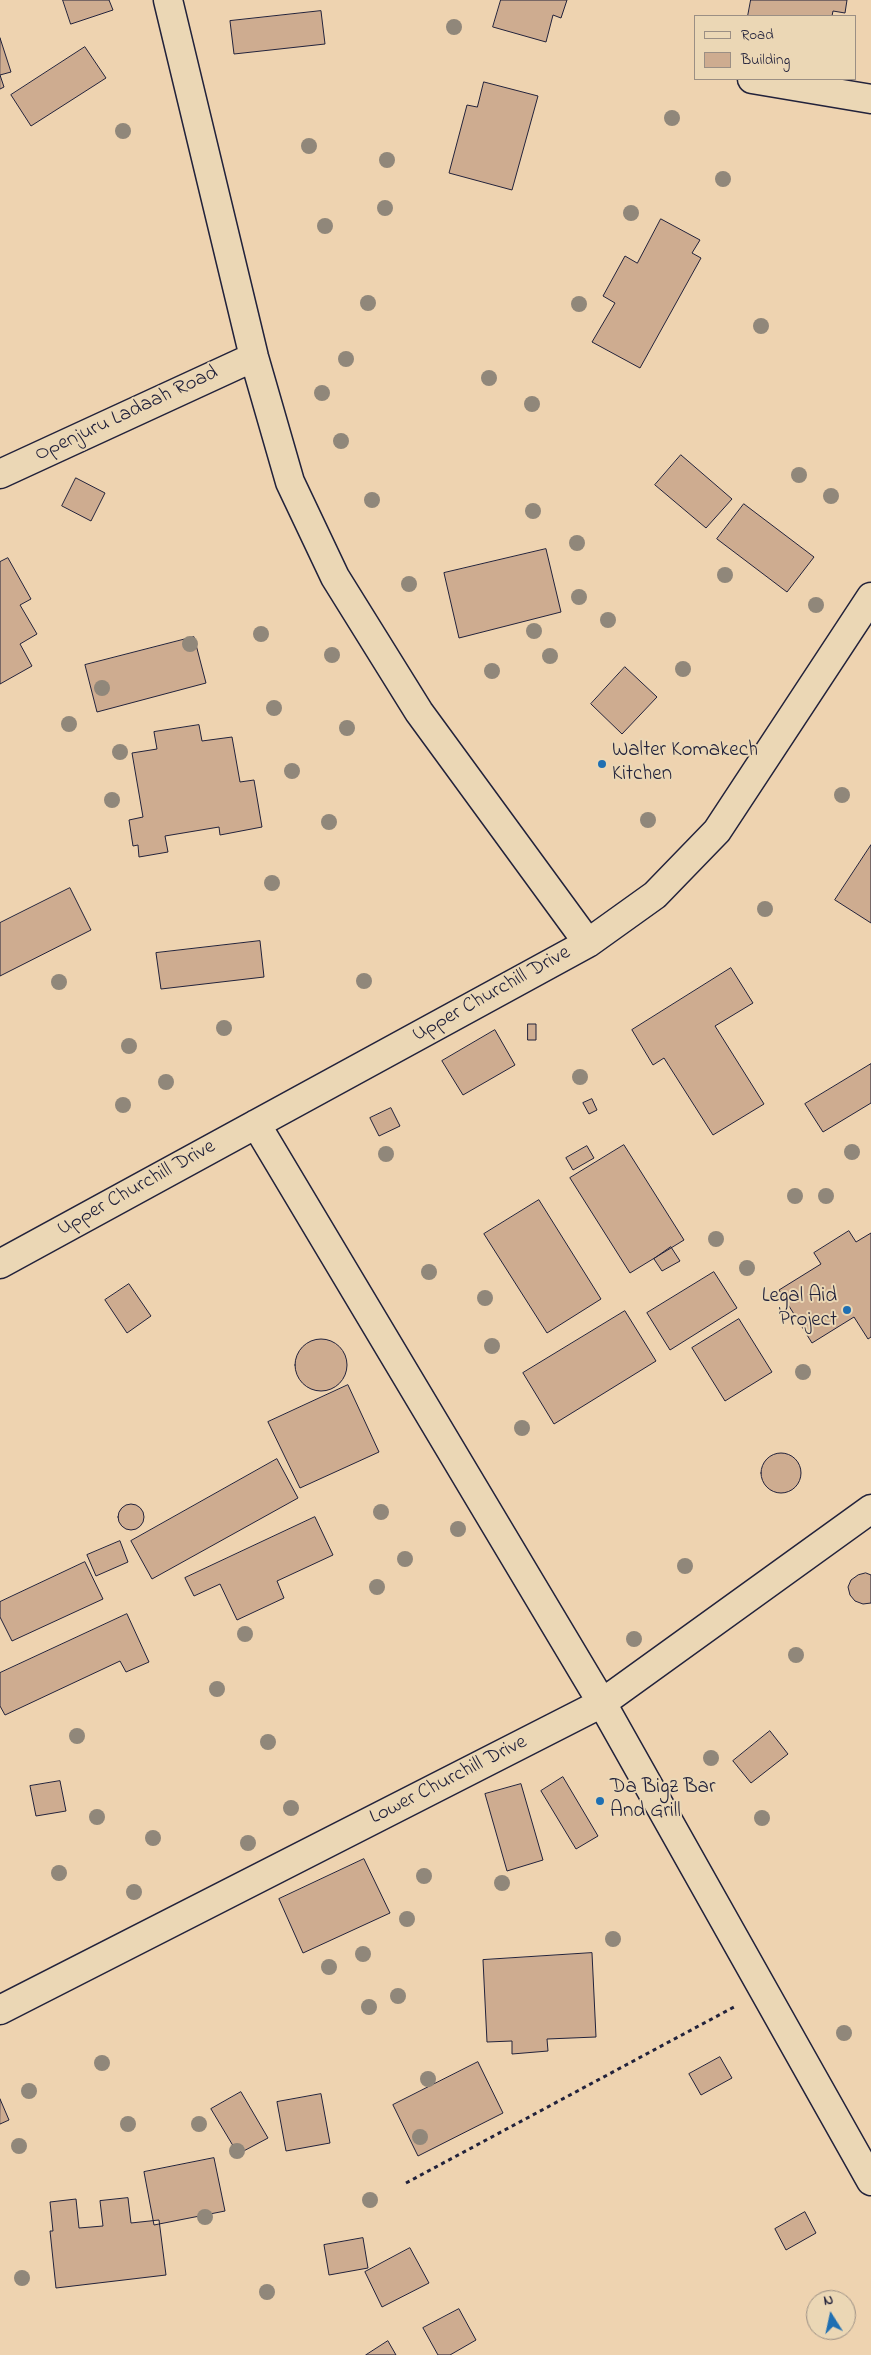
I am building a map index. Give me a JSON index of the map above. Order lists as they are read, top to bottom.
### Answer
{
  "streets": {
    "street": ["Openjuru Ladaah Road", "Upper Churchill Drive", "Lower Churchill Drive"]
  },
  "places": ["Walter Komakech Kitchen", "Legal Aid Project", "Da Bigz Bar And Grill"],
  "legend": ["Road", "Building"],
  "north": "top"
}
